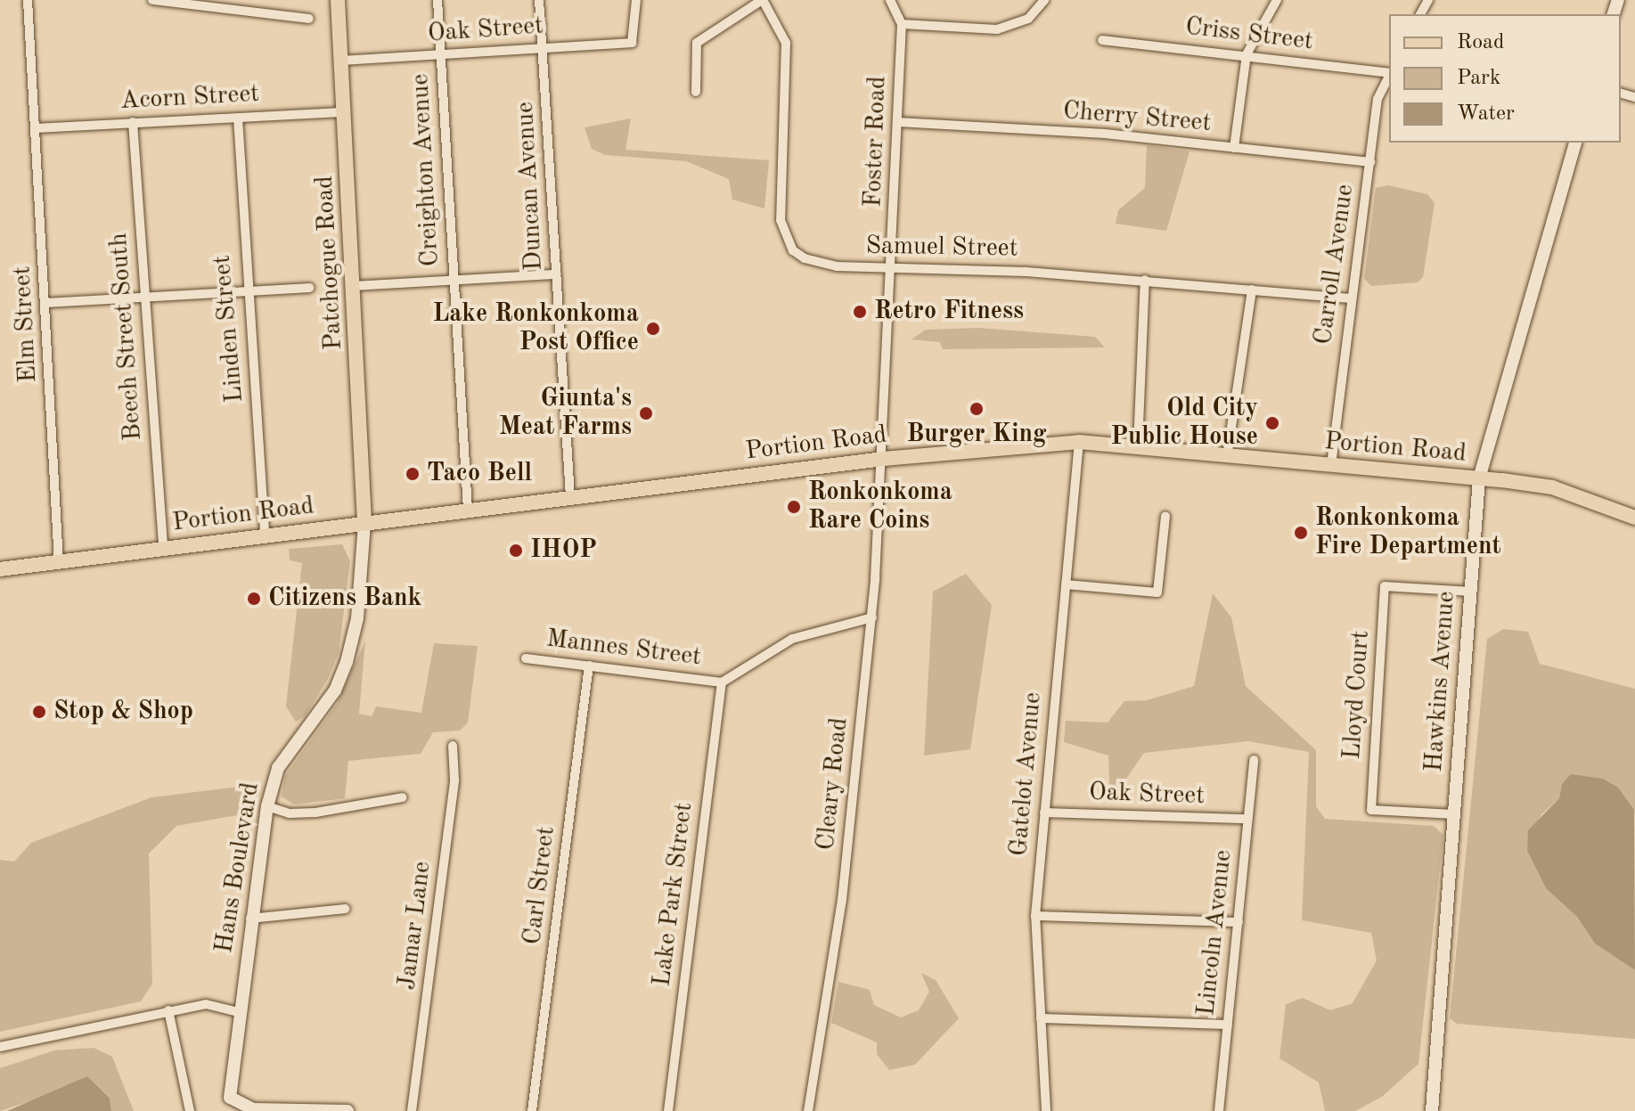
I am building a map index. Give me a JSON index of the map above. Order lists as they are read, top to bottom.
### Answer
{
  "streets": {
    "main road": ["Patchogue Road", "Portion Road"],
    "street": [
      "Oak Street",
      "Criss Street",
      "Acorn Street",
      "Cherry Street",
      "Foster Road",
      "Creighton Avenue",
      "Duncan Avenue",
      "Samuel Street",
      "Carroll Avenue",
      "Elm Street",
      "Linden Street",
      "Beech Street South",
      "Mannes Street",
      "Hawkins Avenue",
      "Lloyd Court",
      "Gatelot Avenue",
      "Cleary Road",
      "Hans Boulevard",
      "Carl Street",
      "Lake Park Street",
      "Jamar Lane",
      "Lincoln Avenue"
    ]
  },
  "crossings": [
    ["Oak Street", "Creighton Avenue"],
    ["Oak Street", "Duncan Avenue"],
    ["Oak Street", "Patchogue Road"],
    ["Oak Street", "Gatelot Avenue"],
    ["Oak Street", "Lincoln Avenue"],
    ["Acorn Street", "Patchogue Road"],
    ["Acorn Street", "Elm Street"],
    ["Acorn Street", "Linden Street"],
    ["Acorn Street", "Beech Street South"],
    ["Cherry Street", "Foster Road"],
    ["Cherry Street", "Carroll Avenue"],
    ["Foster Road", "Samuel Street"],
    ["Foster Road", "Portion Road"],
    ["Foster Road", "Cleary Road"],
    ["Creighton Avenue", "Portion Road"],
    ["Duncan Avenue", "Portion Road"],
    ["Samuel Street", "Carroll Avenue"],
    ["Patchogue Road", "Portion Road"],
    ["Patchogue Road", "Hans Boulevard"],
    ["Carroll Avenue", "Portion Road"],
    ["Elm Street", "Portion Road"],
    ["Linden Street", "Portion Road"],
    ["Beech Street South", "Portion Road"],
    ["Portion Road", "Hawkins Avenue"],
    ["Portion Road", "Gatelot Avenue"],
    ["Portion Road", "Cleary Road"],
    ["Portion Road", "Hans Boulevard"],
    ["Mannes Street", "Cleary Road"],
    ["Mannes Street", "Carl Street"],
    ["Mannes Street", "Lake Park Street"],
    ["Hawkins Avenue", "Lloyd Court"]
  ],
  "places": [
    "Retro Fitness",
    "Lake Ronkonkoma Post Office",
    "Burger King",
    "Giunta's Meat Farms",
    "Old City Public House",
    "Taco Bell",
    "Ronkonkoma Rare Coins",
    "Ronkonkoma Fire Department",
    "IHOP",
    "Citizens Bank",
    "Stop & Shop"
  ],
  "legend": ["Road", "Park", "Water"]
}
